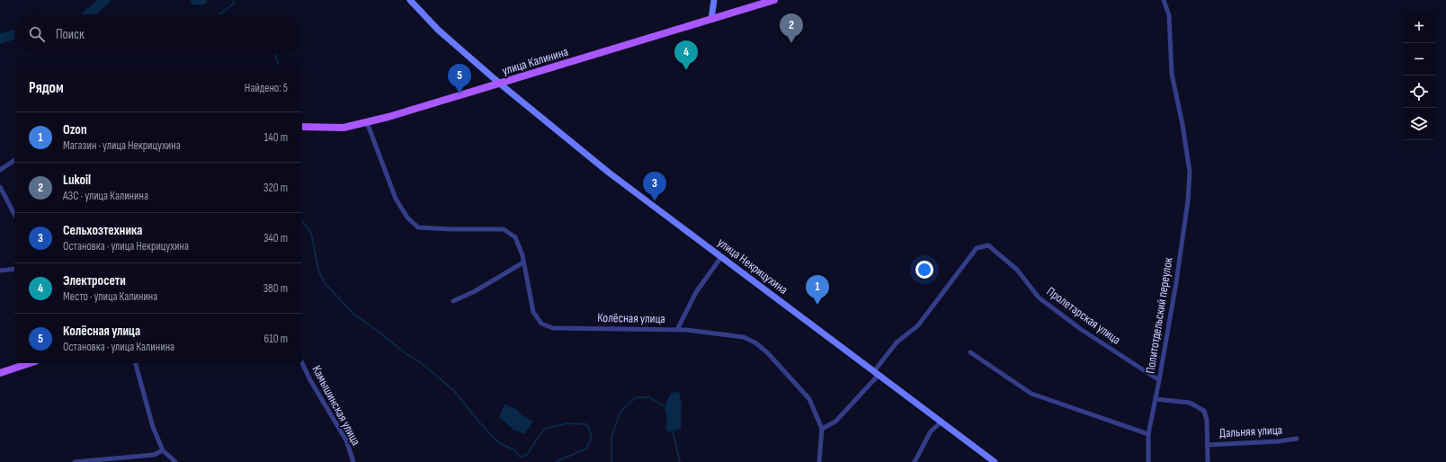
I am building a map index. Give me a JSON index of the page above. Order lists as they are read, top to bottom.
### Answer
{
  "streets": {
    "main road": ["улица Калинина"],
    "street": [
      "улица Некрицухина",
      "Пролетарская улица",
      "Политотдельский переулок",
      "Колёсная улица",
      "Камышинская улица",
      "Дальняя улица"
    ]
  },
  "crossings": [
    ["улица Калинина", "улица Некрицухина"],
    ["улица Калинина", "Колёсная улица"],
    ["улица Некрицухина", "Пролетарская улица"],
    ["Пролетарская улица", "Политотдельский переулок"]
  ],
  "page": {
    "map_buttons": ["+", "−"],
    "pins": [
      "2",
      "4",
      "5",
      "3",
      "1"
    ],
    "search": "Поиск",
    "heading": ["Рядом", "Найдено: 5"],
    "list": [
      {
        "mark": "1",
        "name": "Ozon",
        "note": "Магазин · улица Некрицухина",
        "value": "140 m"
      },
      {
        "mark": "2",
        "name": "Lukoil",
        "note": "АЗС · улица Калинина",
        "value": "320 m"
      },
      {
        "mark": "3",
        "name": "Сельхозтехника",
        "note": "Остановка · улица Некрицухина",
        "value": "340 m"
      },
      {
        "mark": "4",
        "name": "Электросети",
        "note": "Место · улица Калинина",
        "value": "380 m"
      },
      {
        "mark": "5",
        "name": "Колёсная улица",
        "note": "Остановка · улица Калинина",
        "value": "610 m"
      }
    ]
  }
}
